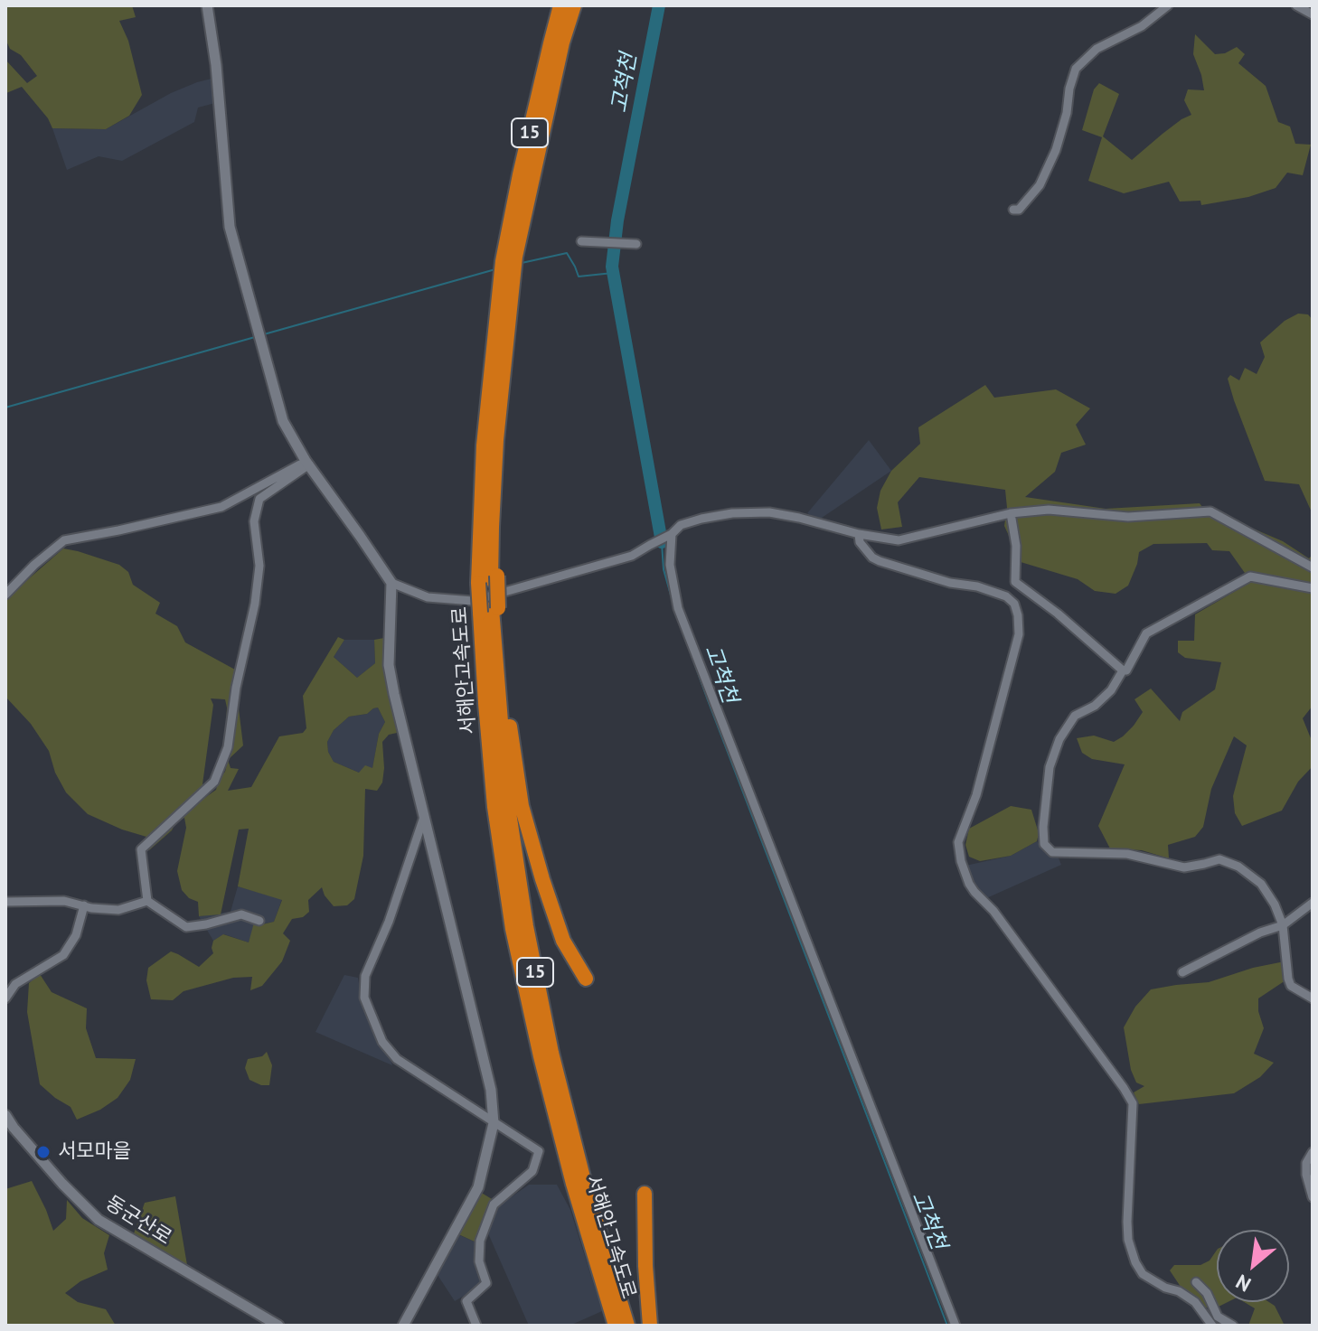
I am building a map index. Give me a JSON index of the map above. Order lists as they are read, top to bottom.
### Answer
{
  "streets": {
    "highway": ["15", "서해안고속도로"],
    "street": ["동군산로"]
  },
  "water": ["고척천"],
  "places": ["서모마을"],
  "north": "bottom left"
}
